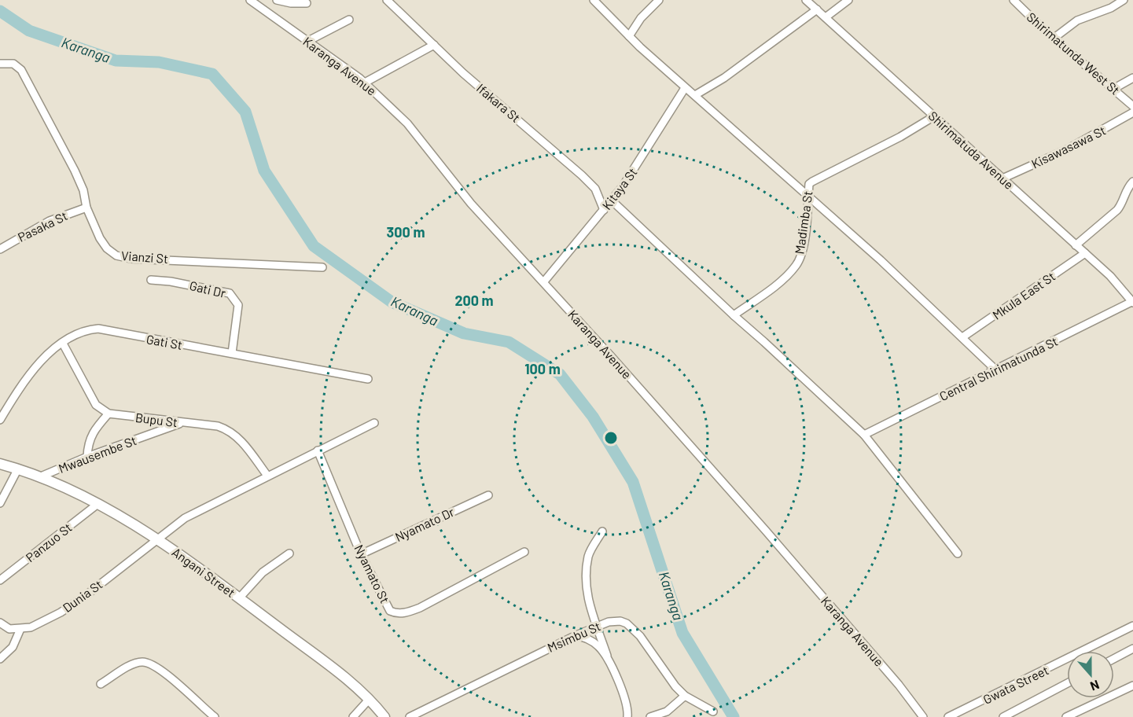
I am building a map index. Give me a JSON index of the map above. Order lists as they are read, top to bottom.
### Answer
{
  "streets": {
    "street": [
      "Shirimatunda West St",
      "Karanga Avenue",
      "Ifakara St",
      "Kisawasawa St",
      "Shirimatuda Avenue",
      "Kitaya St",
      "Madimba St",
      "Pasaka St",
      "Vianzi St",
      "Gati Dr",
      "Mkula East St",
      "Gati St",
      "Central Shirimatunda St",
      "Bupu St",
      "Mwausembe St",
      "Nyamato Dr",
      "Panzuo St",
      "Angani Street",
      "Nyamato St",
      "Dunia St",
      "Msimbu St",
      "Gwata Street"
    ]
  },
  "crossings": [
    ["Karanga Avenue", "Kitaya St"],
    ["Ifakara St", "Kitaya St"],
    ["Kisawasawa St", "Shirimatuda Avenue"],
    ["Shirimatuda Avenue", "Madimba St"],
    ["Shirimatuda Avenue", "Mkula East St"],
    ["Shirimatuda Avenue", "Central Shirimatunda St"],
    ["Pasaka St", "Vianzi St"],
    ["Gati Dr", "Gati St"],
    ["Bupu St", "Mwausembe St"],
    ["Mwausembe St", "Angani Street"],
    ["Nyamato Dr", "Nyamato St"],
    ["Panzuo St", "Angani Street"],
    ["Angani Street", "Dunia St"]
  ],
  "water": ["Karanga"],
  "north": "bottom",
  "rings": ["300 m", "200 m", "100 m"]
}
